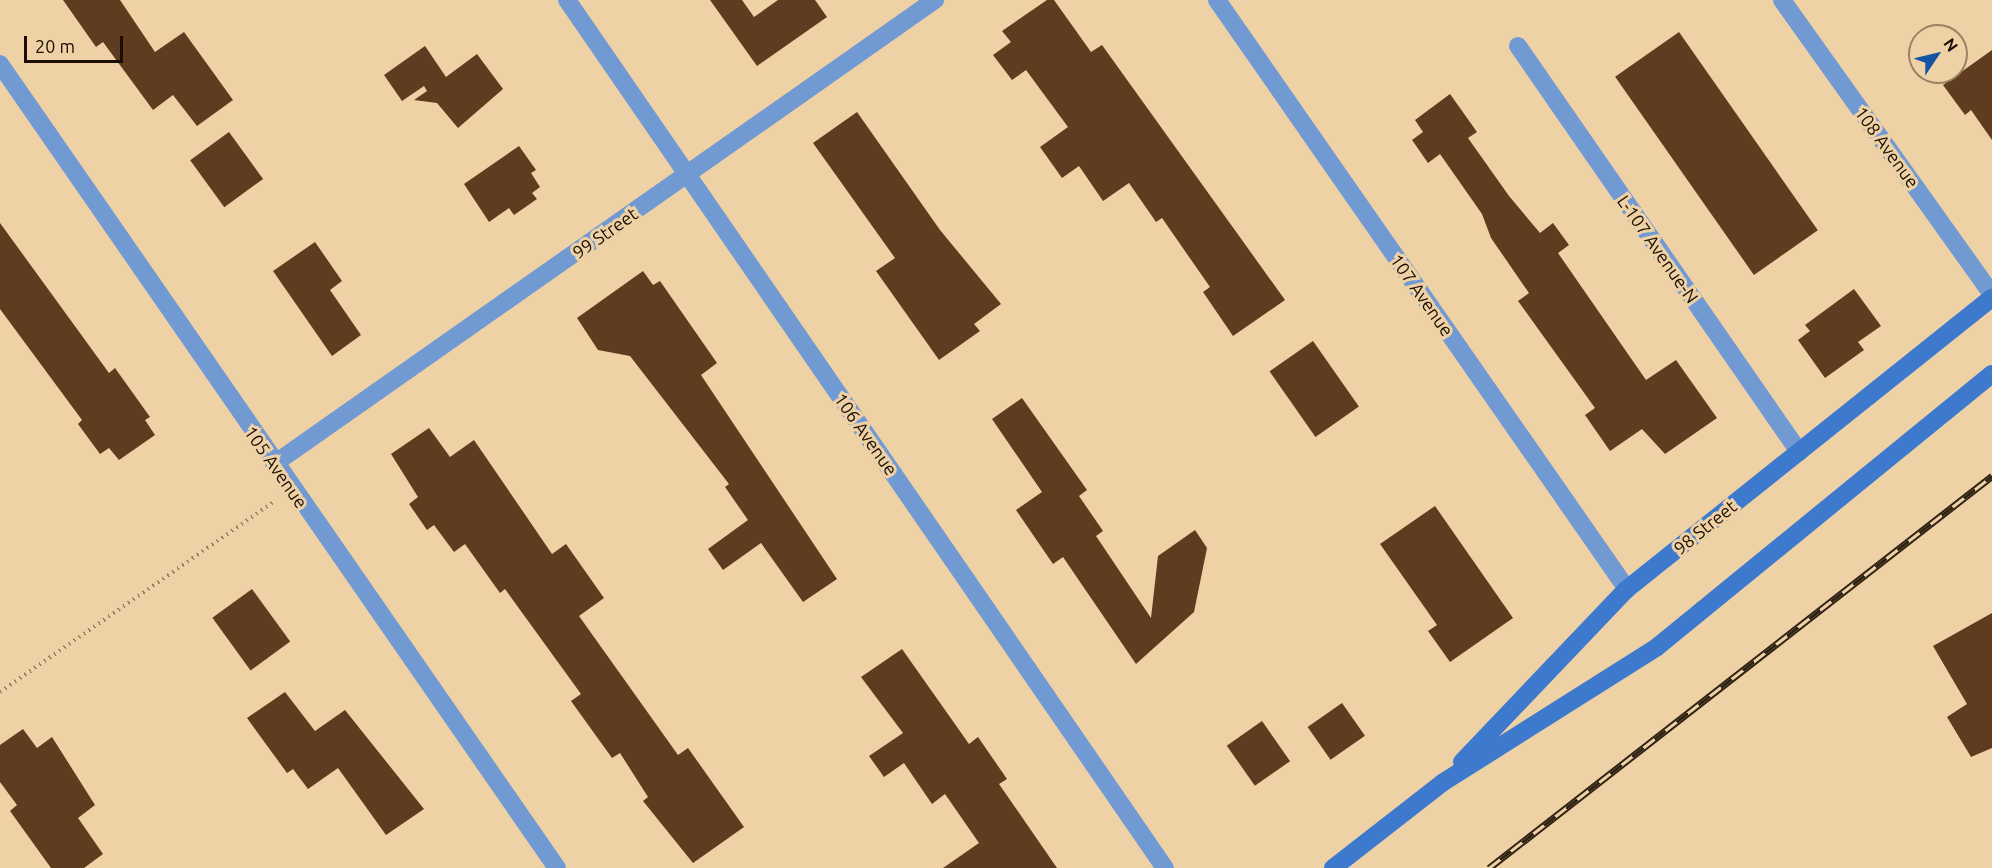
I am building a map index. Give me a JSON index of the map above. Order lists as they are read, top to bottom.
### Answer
{
  "streets": {
    "main road": ["98 Street"],
    "street": [
      "108 Avenue",
      "99 Street",
      "L-107 Avenue-N",
      "107 Avenue",
      "106 Avenue",
      "105 Avenue"
    ]
  },
  "crossings": [
    ["108 Avenue", "98 Street"],
    ["99 Street", "106 Avenue"],
    ["99 Street", "105 Avenue"],
    ["L-107 Avenue-N", "98 Street"],
    ["107 Avenue", "98 Street"]
  ],
  "scale_bar": "20 m",
  "north": "top right"
}
